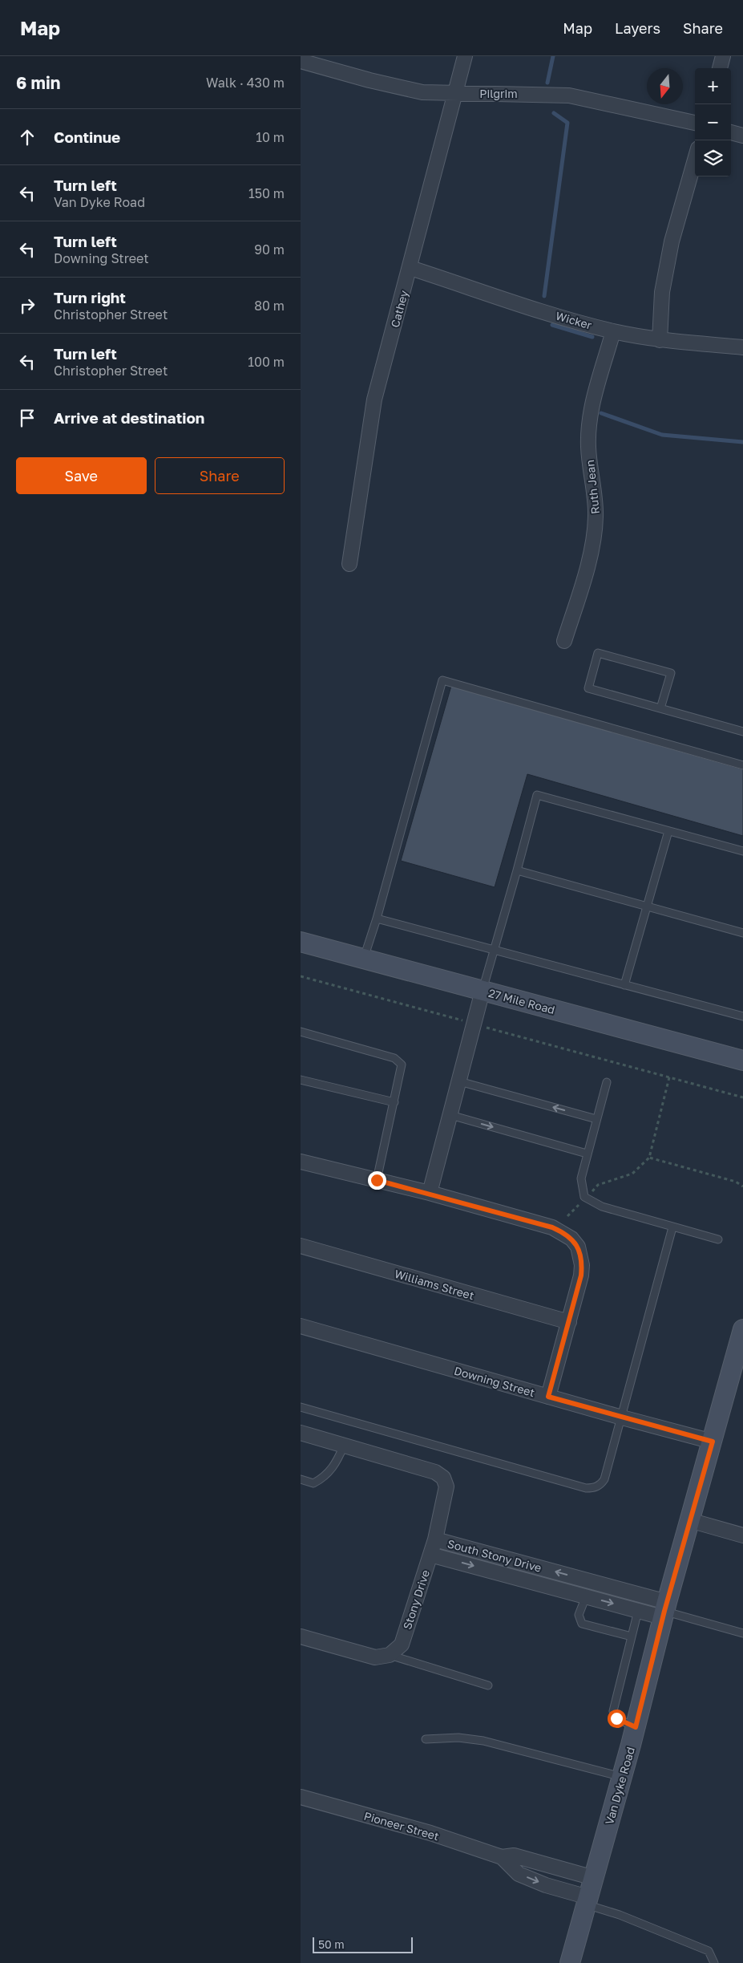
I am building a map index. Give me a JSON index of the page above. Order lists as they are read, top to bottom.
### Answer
{
  "streets": {
    "street": [
      "Pilgrim",
      "Cathey",
      "Wicker",
      "Ruth Jean",
      "27 Mile Road",
      "Williams Street",
      "Downing Street",
      "South Stony Drive",
      "Stony Drive",
      "Van Dyke Road",
      "Pioneer Street"
    ]
  },
  "crossings": [
    ["Pilgrim", "Cathey"],
    ["Cathey", "Wicker"],
    ["Wicker", "Ruth Jean"],
    ["Downing Street", "Van Dyke Road"],
    ["South Stony Drive", "Stony Drive"],
    ["South Stony Drive", "Van Dyke Road"],
    ["Van Dyke Road", "Pioneer Street"]
  ],
  "scale_bar": "50 m",
  "north": "bottom",
  "page": {
    "header": "Map",
    "nav": ["Map", "Layers", "Share"],
    "heading": ["6 min", "Walk · 430 m"],
    "map_buttons": ["+", "−"],
    "list": [
      ["Continue", "10 m"],
      ["Turn left", "Van Dyke Road", "150 m"],
      ["Turn left", "Downing Street", "90 m"],
      ["Turn right", "Christopher Street", "80 m"],
      ["Turn left", "Christopher Street", "100 m"],
      "Arrive at destination"
    ],
    "buttons": ["Save", "Share"],
    "scale": "50 m"
  }
}
